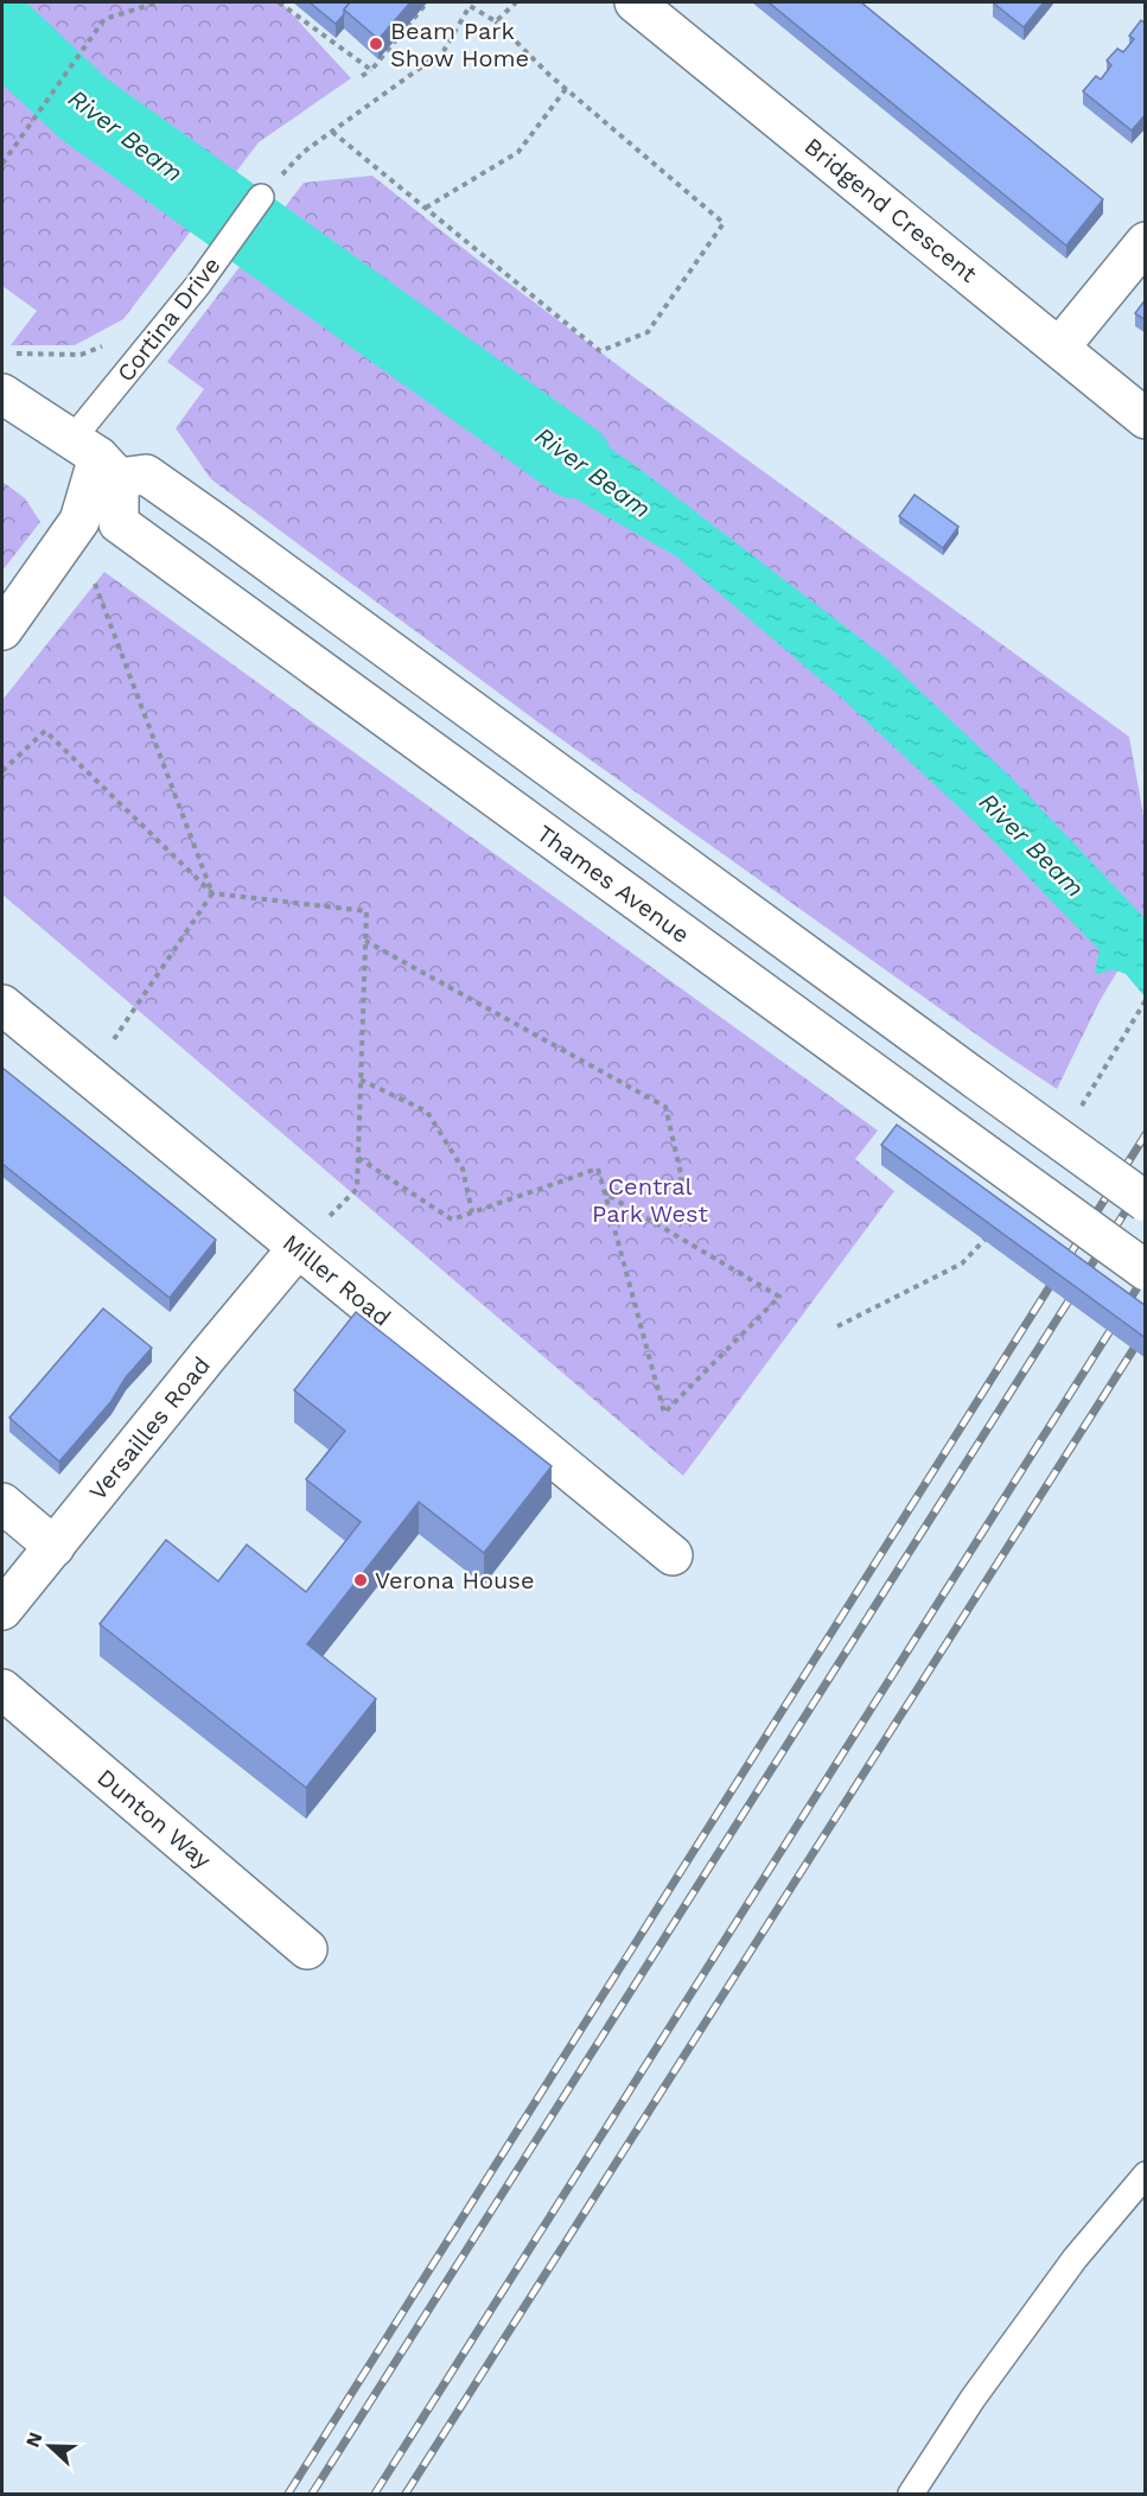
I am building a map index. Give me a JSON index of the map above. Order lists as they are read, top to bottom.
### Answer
{
  "streets": {
    "street": [
      "Bridgend Crescent",
      "Thames Avenue",
      "Miller Road",
      "Versailles Road",
      "Dunton Way"
    ],
    "lane": ["Cortina Drive"]
  },
  "crossings": [
    ["Cortina Drive", "Thames Avenue"],
    ["Miller Road", "Versailles Road"]
  ],
  "water": ["River Beam"],
  "parks": ["Central Park West"],
  "places": ["Beam Park Show Home", "Verona House"],
  "north": "left"
}
